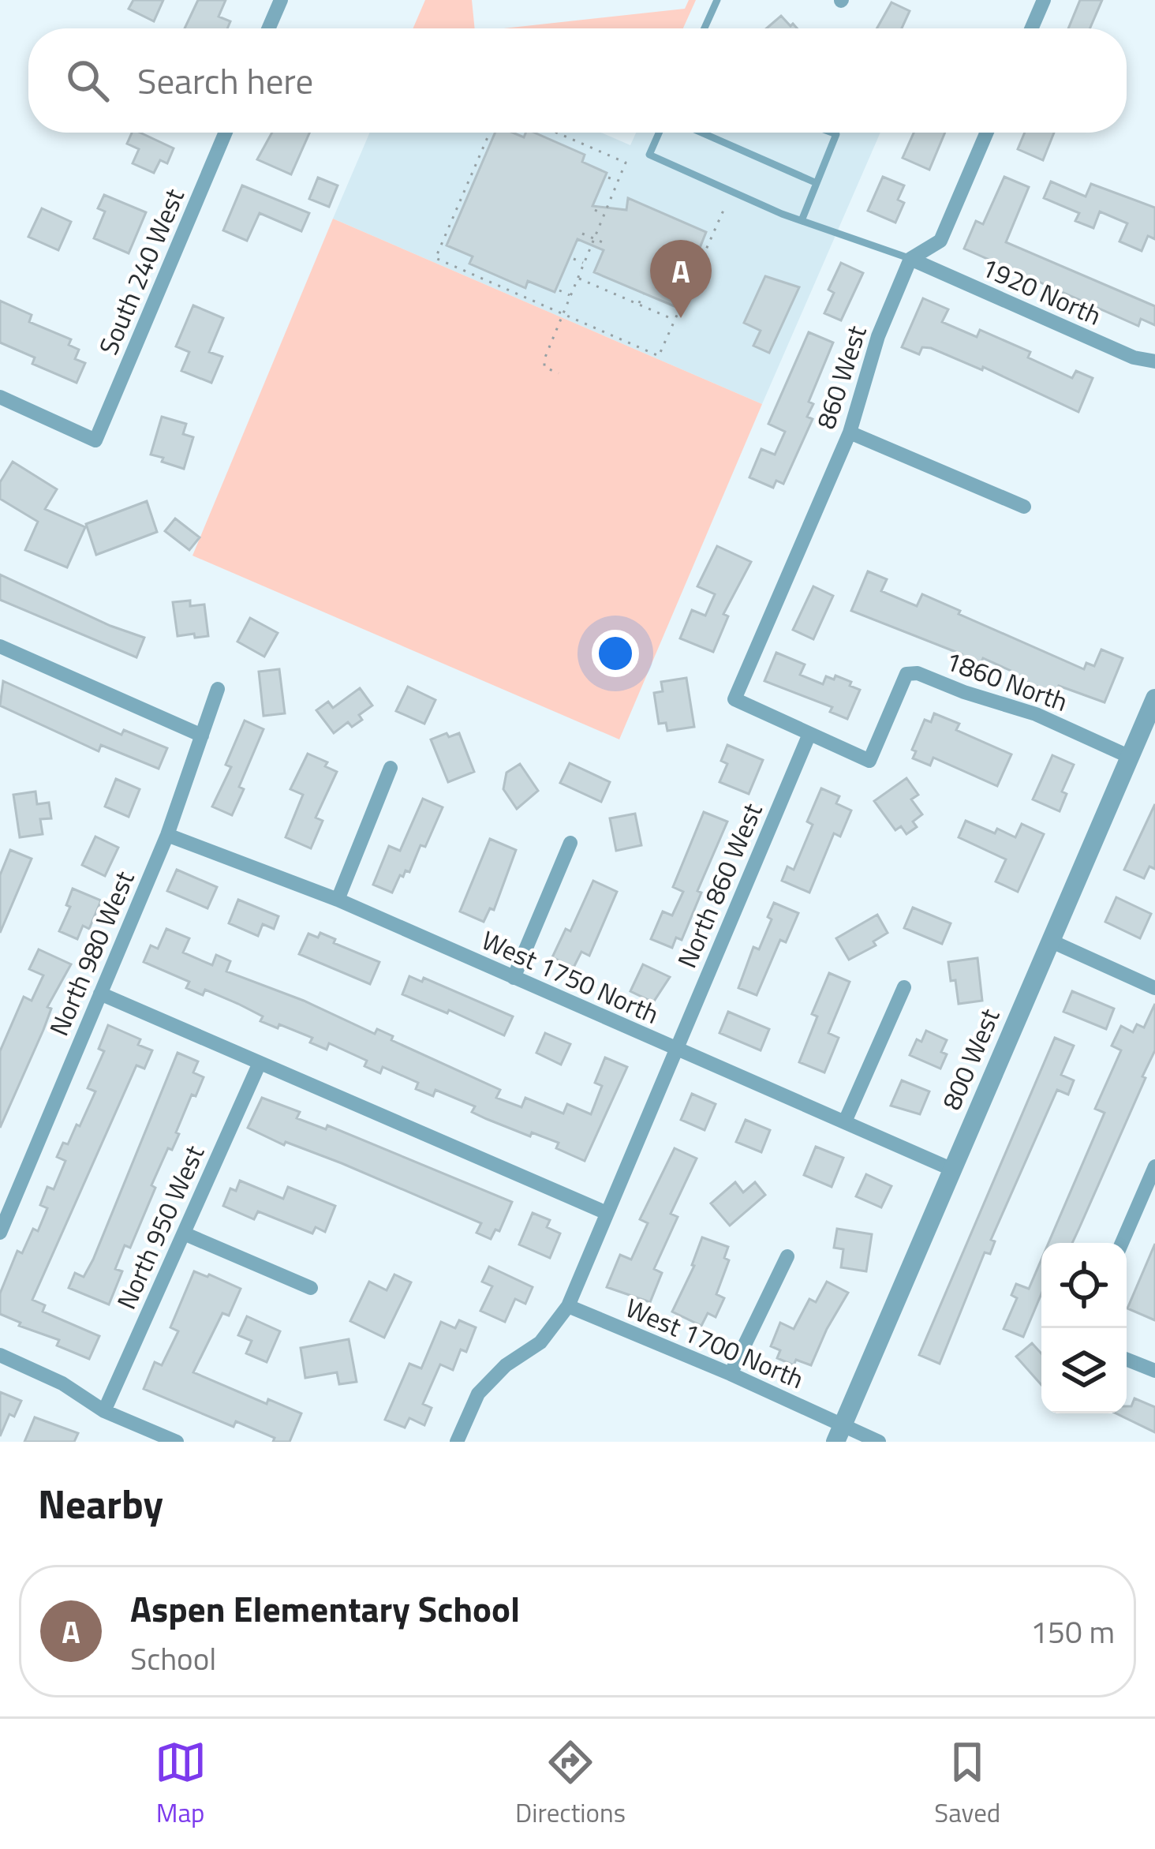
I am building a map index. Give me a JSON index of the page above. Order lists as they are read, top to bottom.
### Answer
{
  "streets": {
    "street": [
      "South 240 West",
      "1920 North",
      "860 West",
      "1860 North",
      "North 860 West",
      "North 980 West",
      "West 1750 North",
      "800 West",
      "North 950 West",
      "West 1700 North"
    ]
  },
  "crossings": [
    ["1920 North", "860 West"],
    ["860 West", "1860 North"],
    ["1860 North", "North 860 West"],
    ["1860 North", "800 West"],
    ["North 860 West", "West 1750 North"],
    ["North 860 West", "West 1700 North"],
    ["North 980 West", "West 1750 North"],
    ["West 1750 North", "800 West"],
    ["800 West", "West 1700 North"]
  ],
  "page": {
    "search": "Search here",
    "pins": "A",
    "heading": "Nearby",
    "list": [
      {
        "mark": "A",
        "name": "Aspen Elementary School",
        "note": "School",
        "value": "150 m"
      }
    ],
    "nav": ["Map", "Directions", "Saved"]
  }
}
